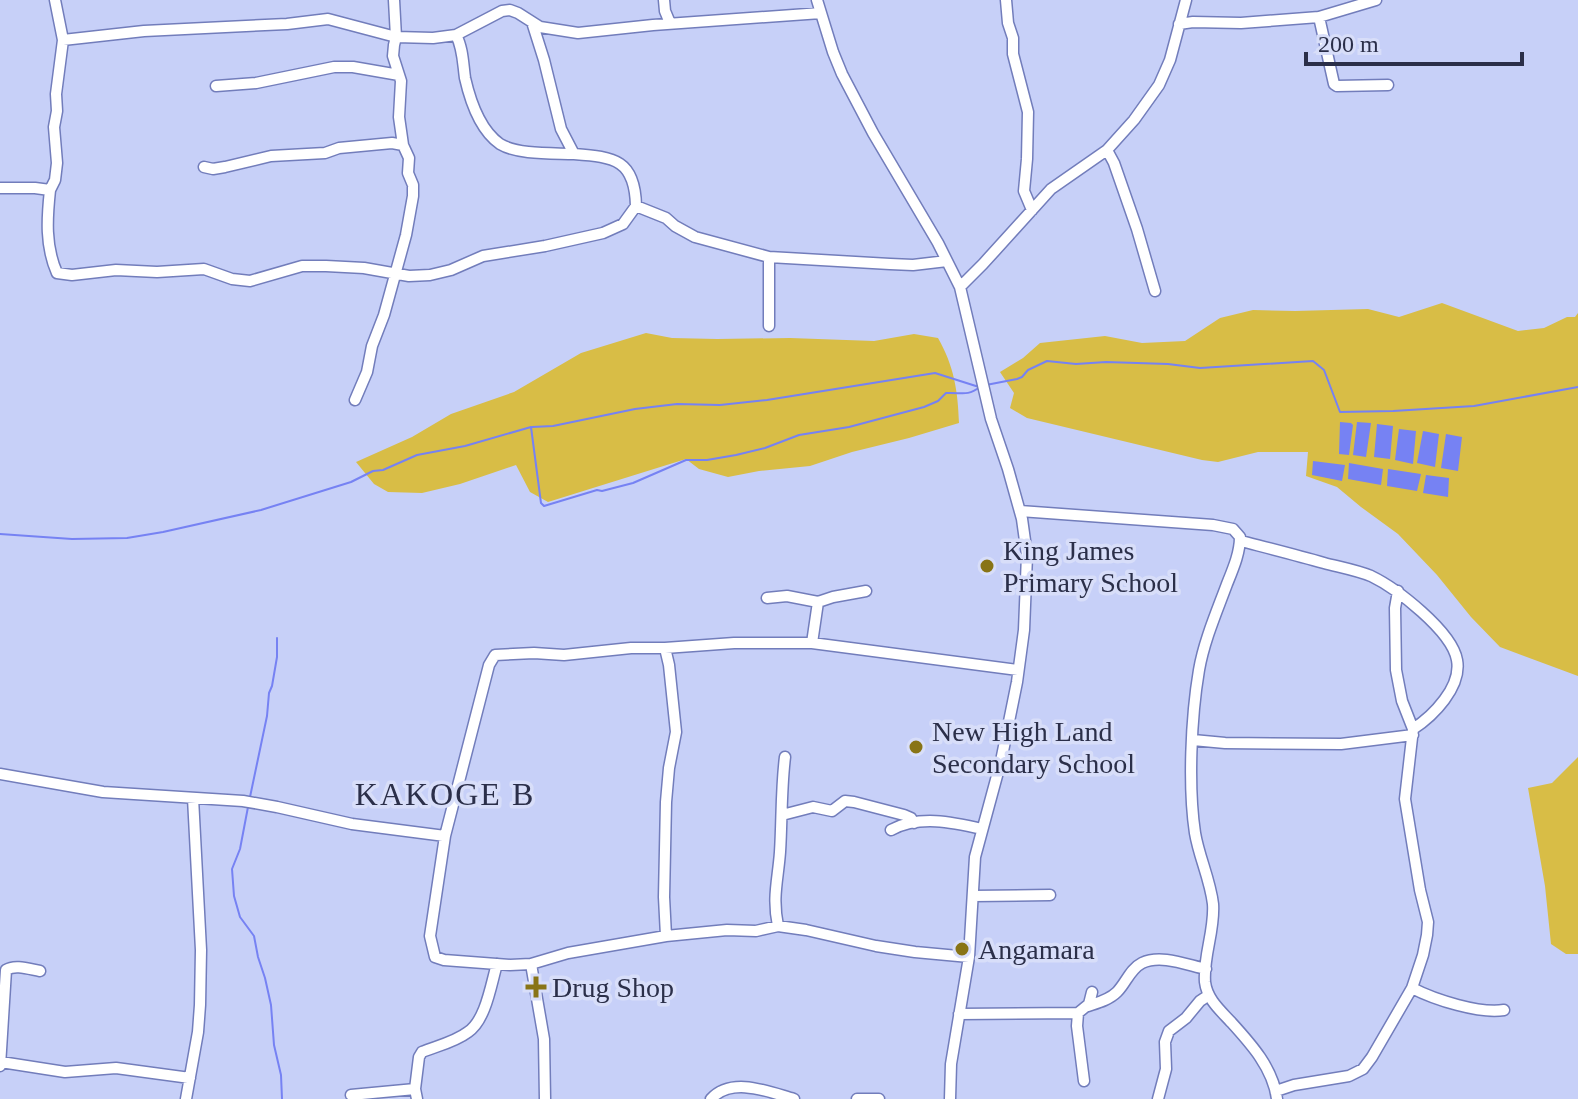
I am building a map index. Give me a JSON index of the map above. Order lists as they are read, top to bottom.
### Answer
{
  "districts": ["KAKOGE B"],
  "places": {
    "other": ["King James Primary School", "New High Land Secondary School", "Angamara"],
    "health": ["Drug Shop"]
  },
  "scale_bar": "200 m"
}
